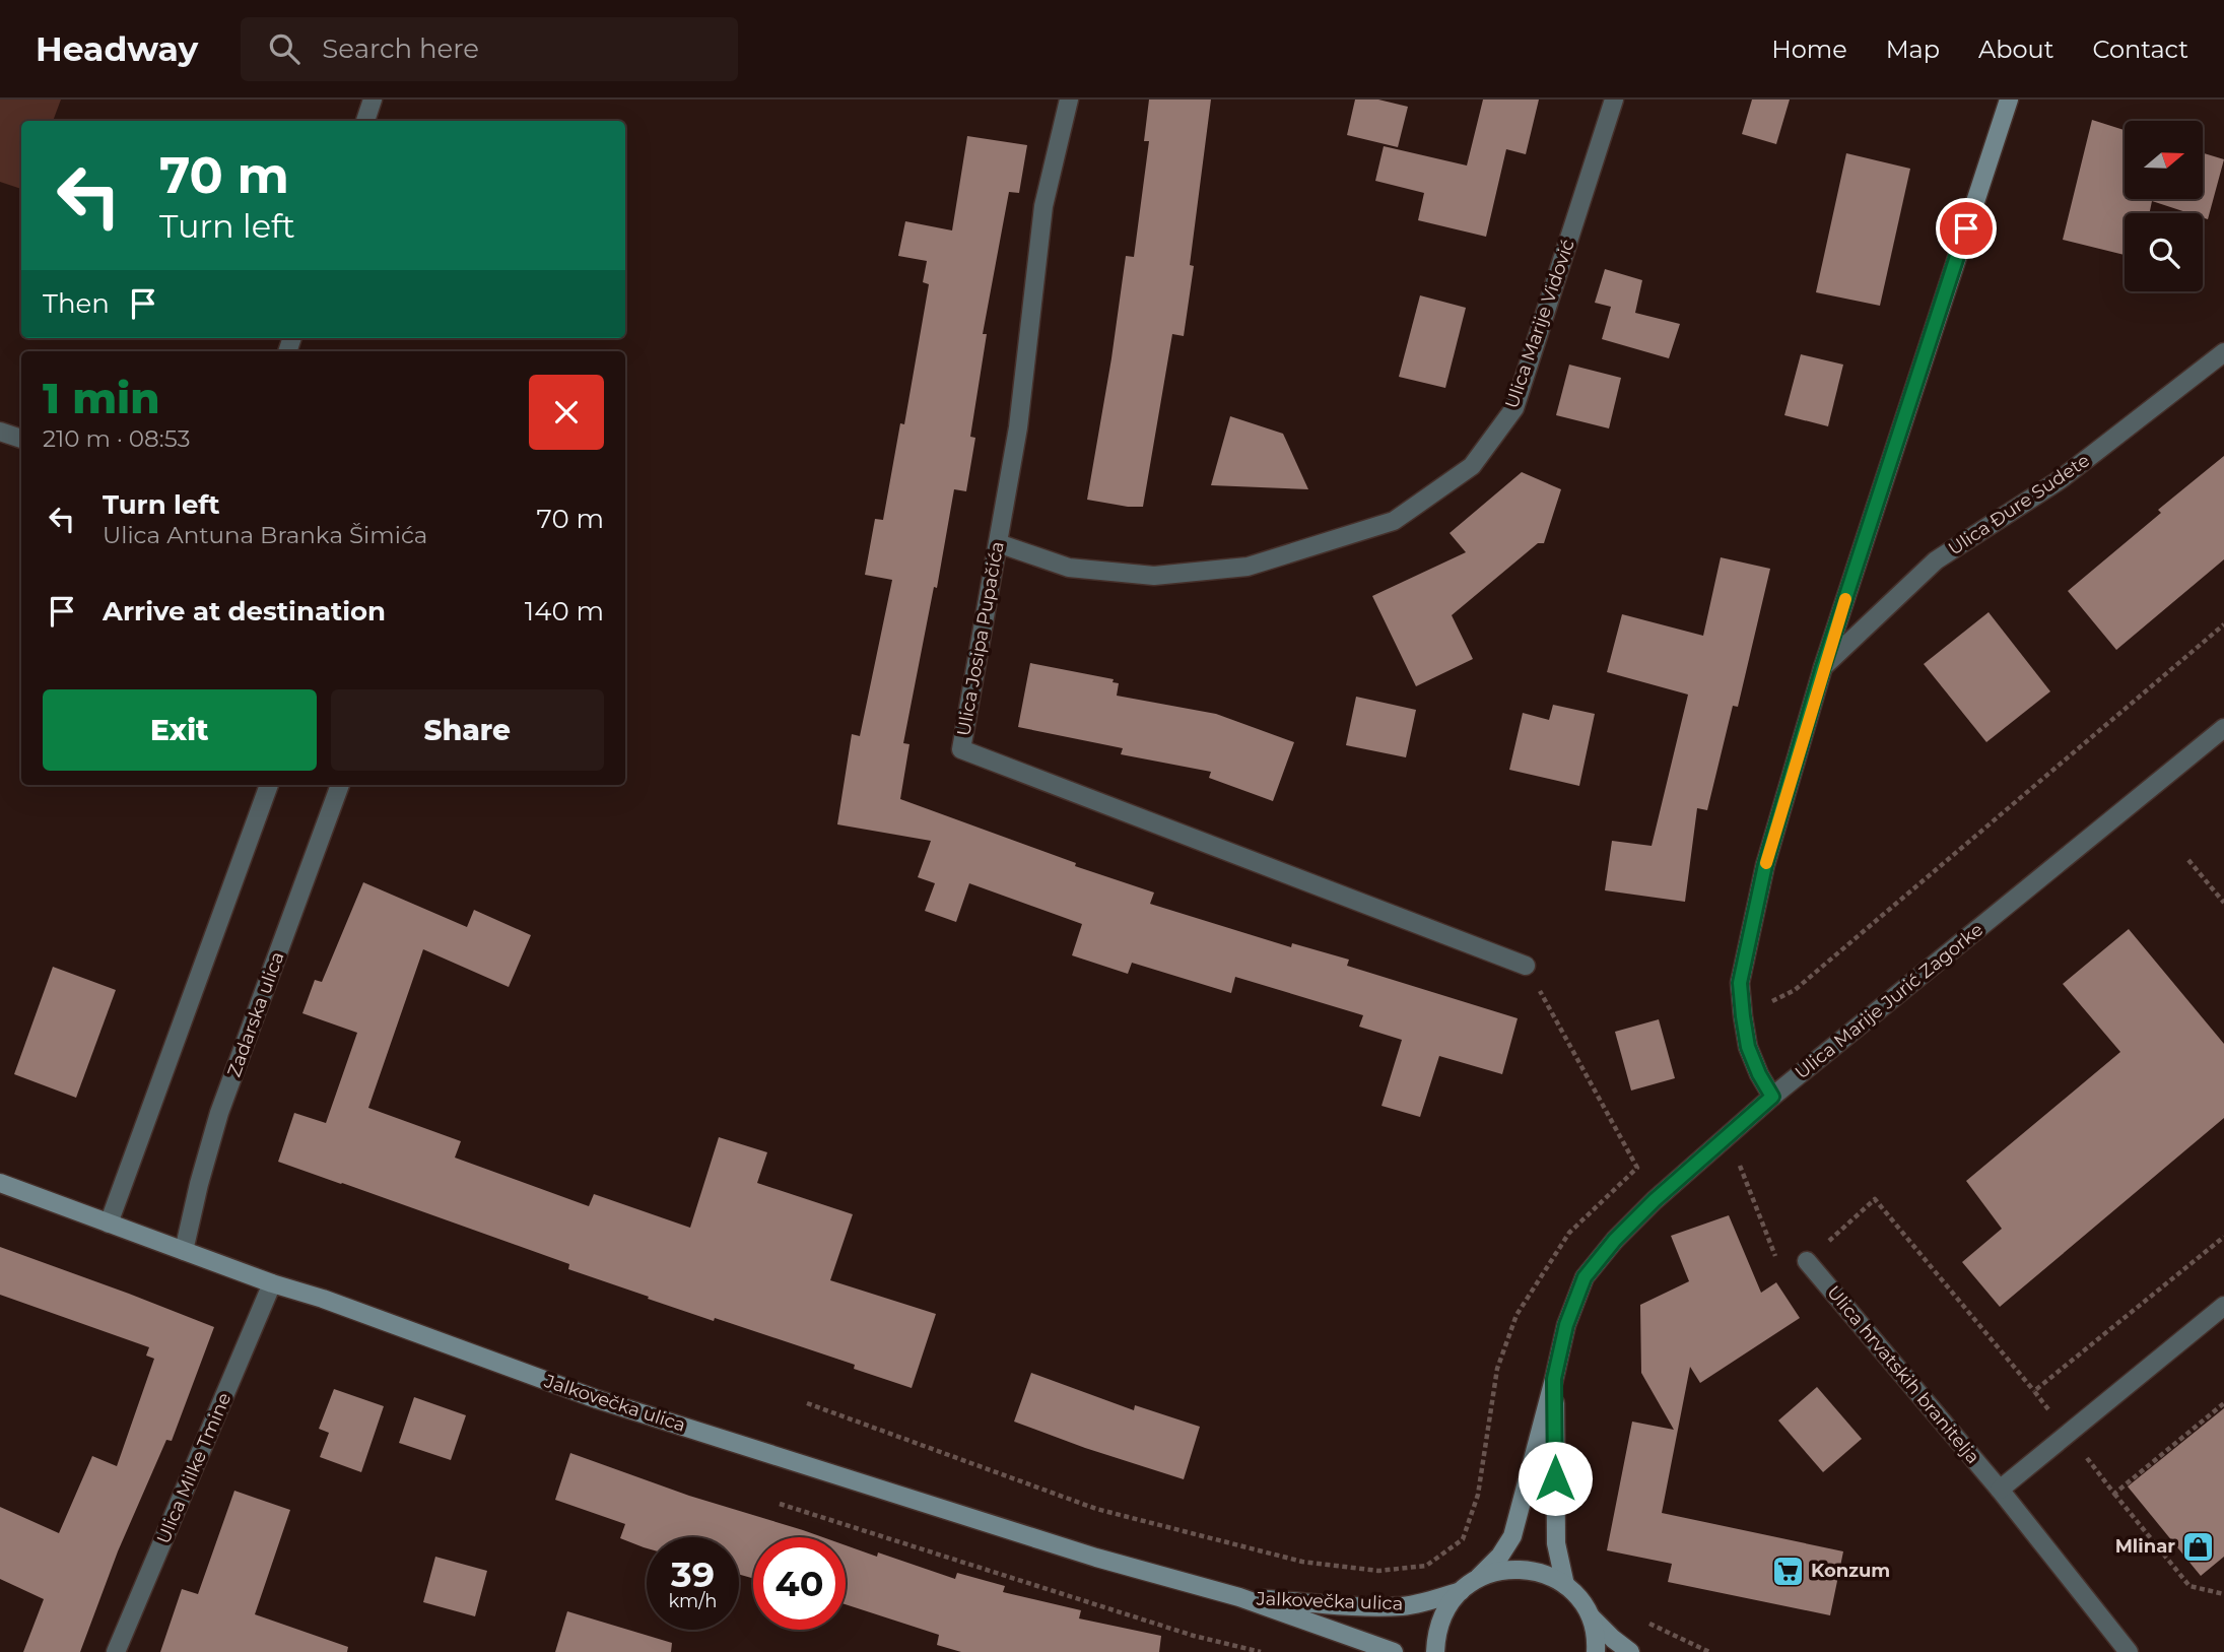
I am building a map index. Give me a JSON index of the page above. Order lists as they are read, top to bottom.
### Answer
{
  "streets": {
    "main road": ["Ulica Marije Jurić Zagorke", "Jalkovečka ulica"],
    "street": [
      "Ulica Marije Vidović",
      "Ulica Đure Sudete",
      "Ulica Josipa Pupačića",
      "Zadarska ulica",
      "Ulica hrvatskih branitelja",
      "Ulica Milke Tmine"
    ]
  },
  "crossings": [
    ["Ulica Marije Vidović", "Ulica Josipa Pupačića"],
    ["Ulica Marije Jurić Zagorke", "Jalkovečka ulica"],
    ["Zadarska ulica", "Jalkovečka ulica"],
    ["Jalkovečka ulica", "Ulica Milke Tmine"]
  ],
  "places": {
    "shop": ["Mlinar"],
    "supermarket": ["Konzum"]
  },
  "north": "right",
  "page": {
    "header": "Headway",
    "search": "Search here",
    "nav": [
      "Home",
      "Map",
      "About",
      "Contact"
    ],
    "turn": ["70 m", "Turn left"],
    "then": "Then",
    "heading": ["1 min", "210 m · 08:53"],
    "list": [
      {
        "name": "Turn left",
        "note": "Ulica Antuna Branka Šimića",
        "value": "70 m"
      },
      {
        "name": "Arrive at destination",
        "value": "140 m"
      }
    ],
    "buttons": ["Exit", "Share"],
    "speed": "39 km/h",
    "limit": "40"
  }
}
